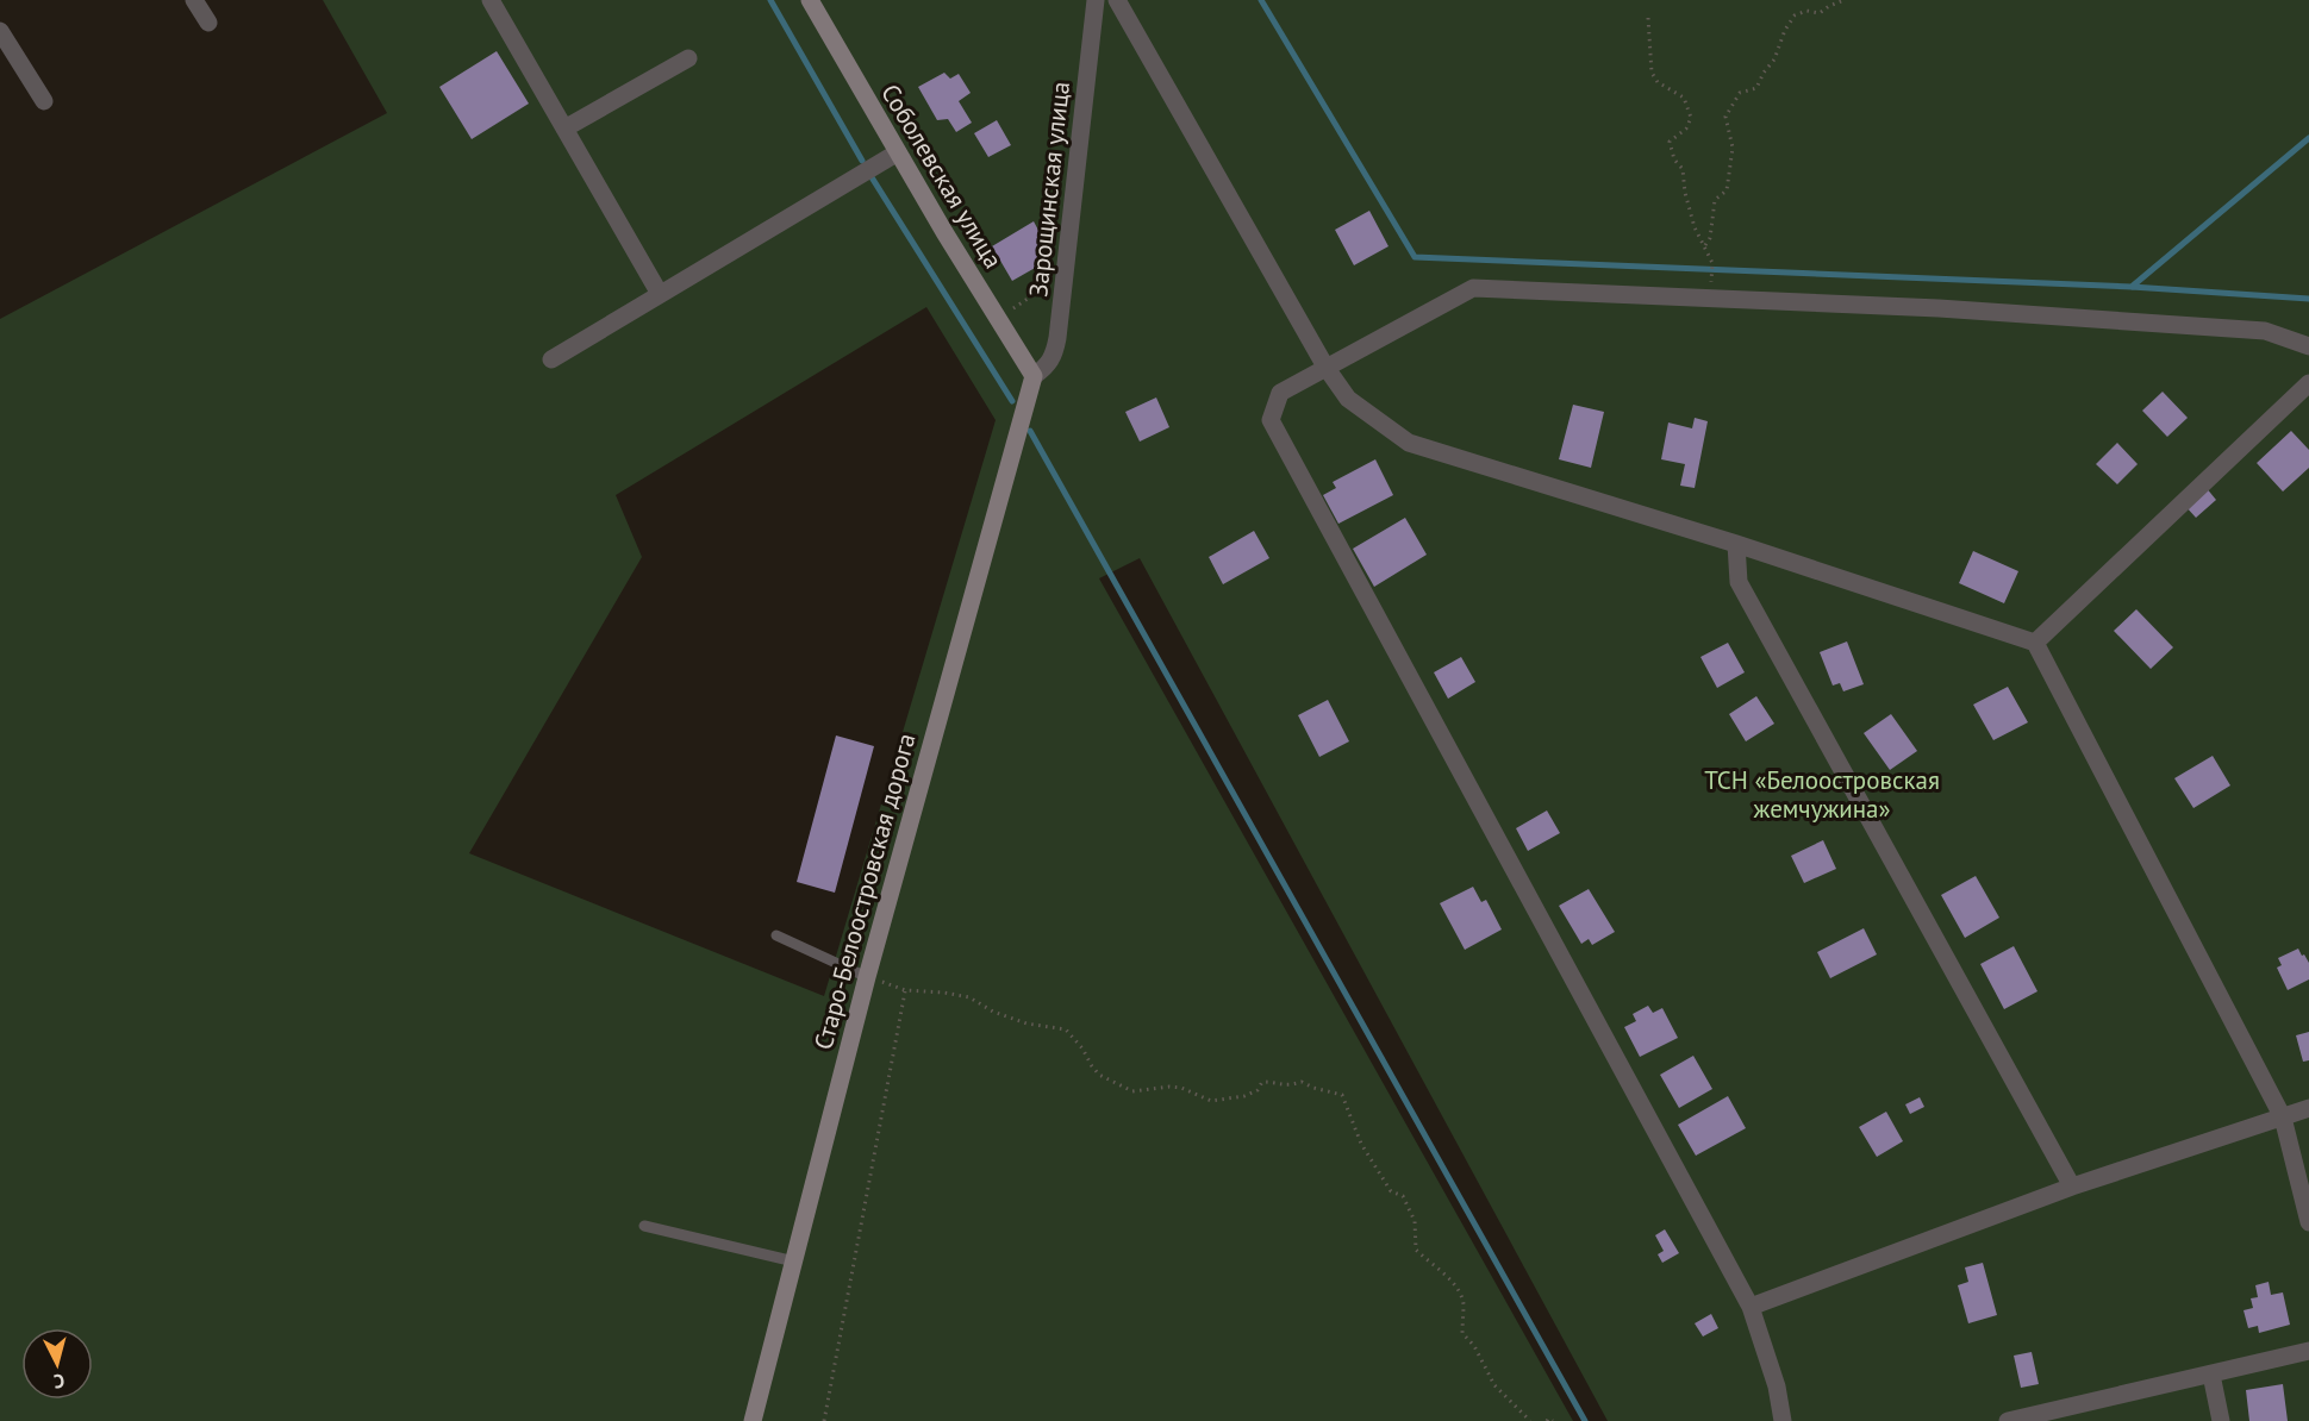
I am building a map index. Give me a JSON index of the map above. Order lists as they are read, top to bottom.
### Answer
{
  "streets": {
    "street": ["Соболевская улица", "Зарощинская улица", "Старо-Белоостровская дорога"]
  },
  "crossings": [
    ["Соболевская улица", "Зарощинская улица"],
    ["Соболевская улица", "Старо-Белоостровская дорога"],
    ["Зарощинская улица", "Старо-Белоостровская дорога"]
  ],
  "parks": ["ТСН «Белоостровская жемчужина»"],
  "north": "bottom"
}
